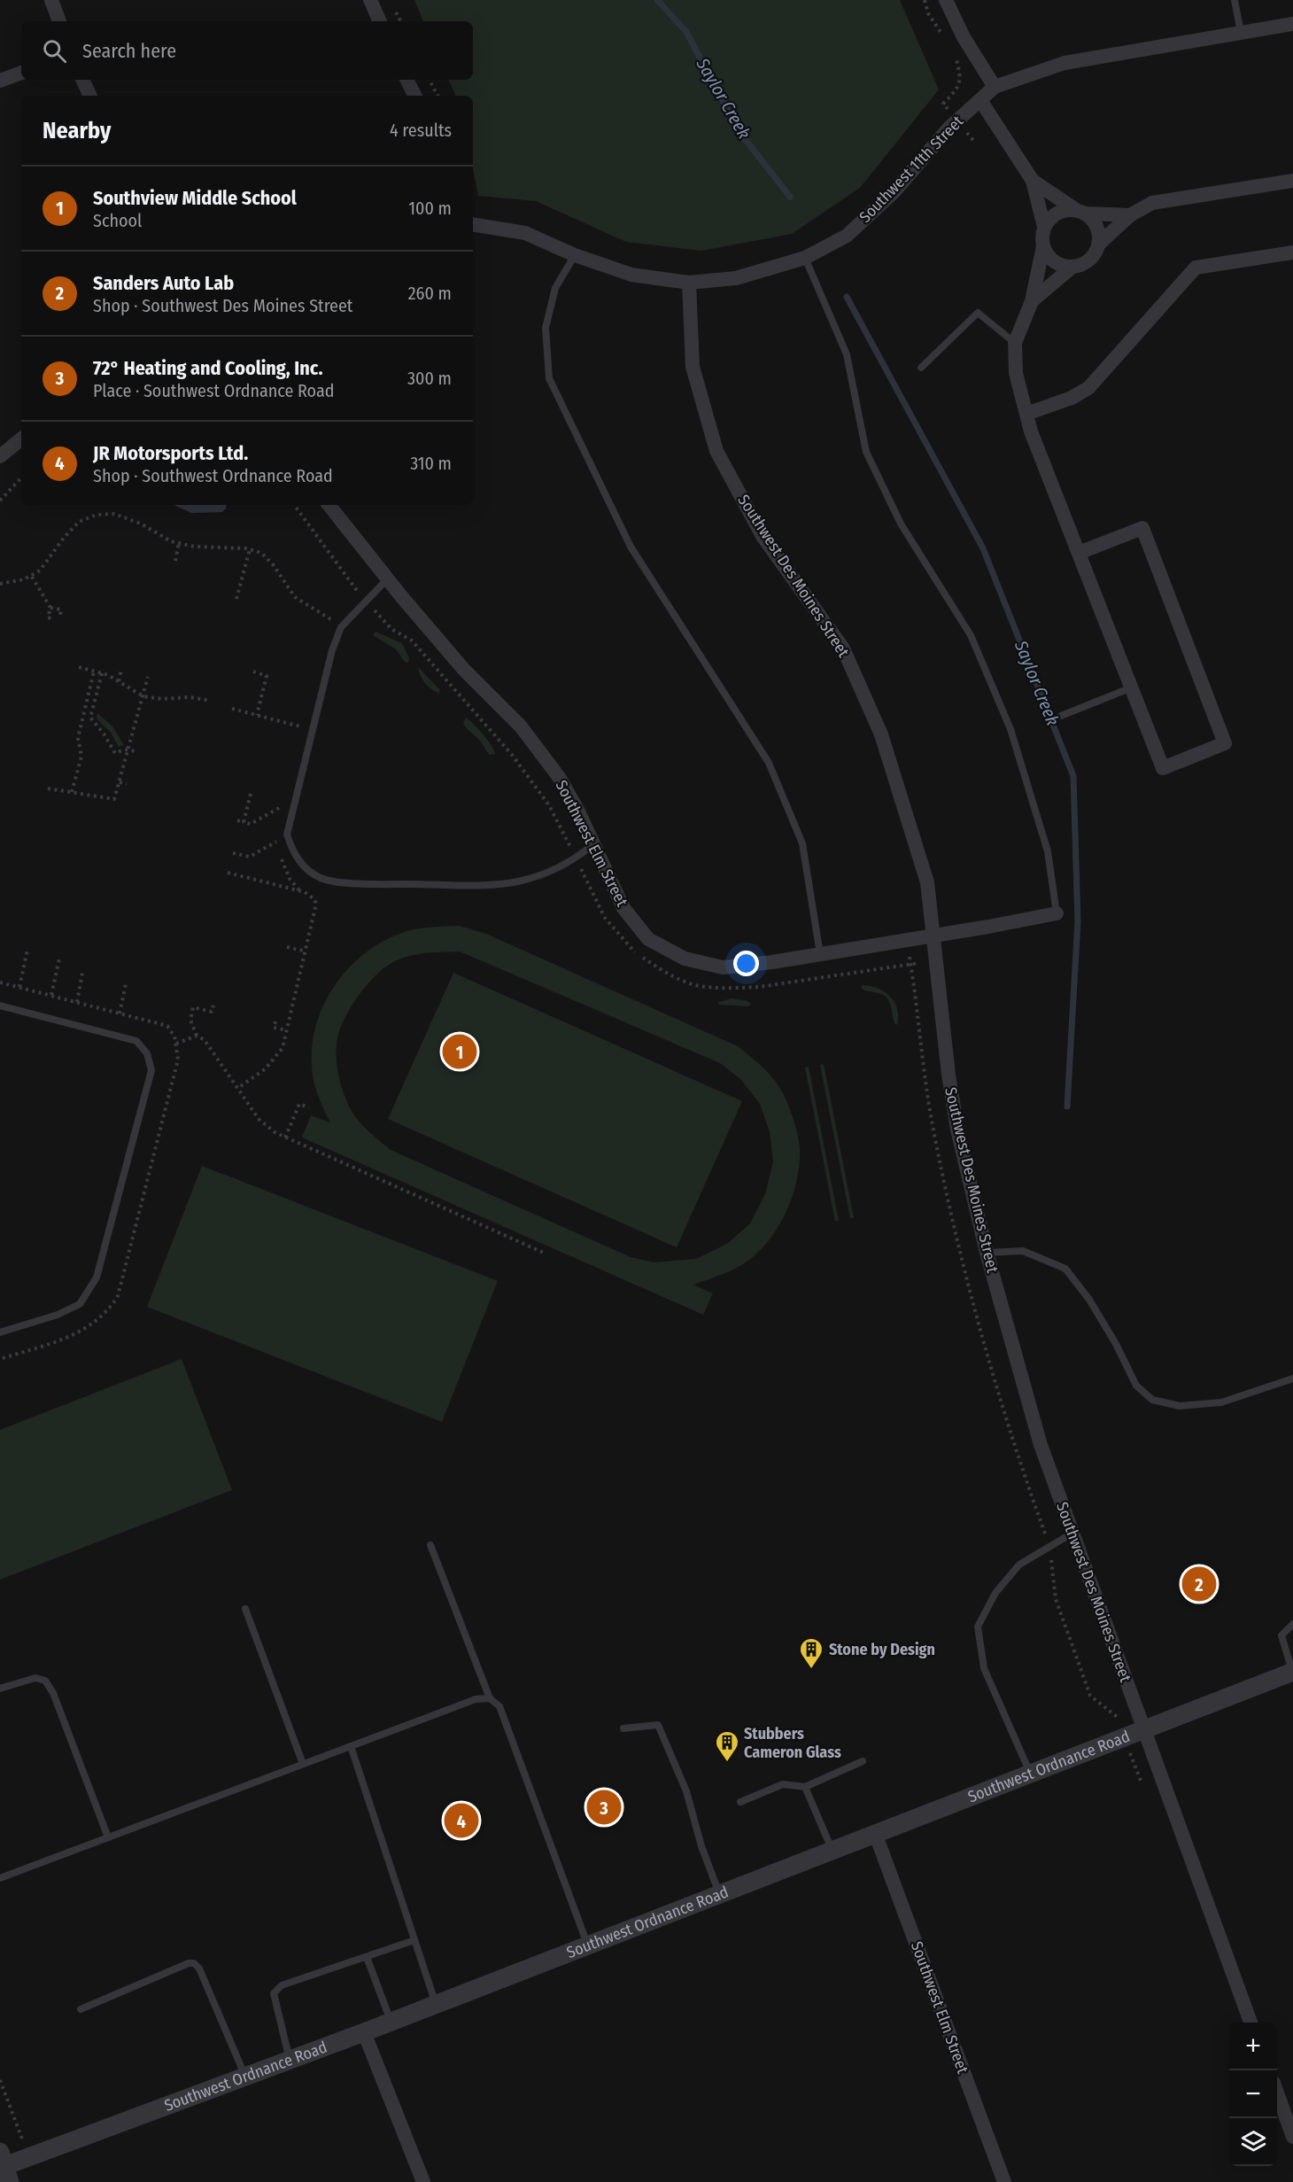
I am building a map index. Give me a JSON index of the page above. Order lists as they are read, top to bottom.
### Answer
{
  "streets": {
    "street": [
      "Southwest 11th Street",
      "Southwest Des Moines Street",
      "Southwest Elm Street",
      "Southwest Ordnance Road"
    ]
  },
  "crossings": [
    ["Southwest 11th Street", "Southwest Des Moines Street"],
    ["Southwest Des Moines Street", "Southwest Elm Street"],
    ["Southwest Des Moines Street", "Southwest Ordnance Road"],
    ["Southwest Elm Street", "Southwest Ordnance Road"]
  ],
  "water": ["Saylor Creek"],
  "places": {
    "building": ["Stone by Design", "Stubbers Cameron Glass"]
  },
  "page": {
    "search": "Search here",
    "heading": ["Nearby", "4 results"],
    "list": [
      {
        "mark": "1",
        "name": "Southview Middle School",
        "note": "School",
        "value": "100 m"
      },
      {
        "mark": "2",
        "name": "Sanders Auto Lab",
        "note": "Shop · Southwest Des Moines Street",
        "value": "260 m"
      },
      {
        "mark": "3",
        "name": "72° Heating and Cooling, Inc.",
        "note": "Place · Southwest Ordnance Road",
        "value": "300 m"
      },
      {
        "mark": "4",
        "name": "JR Motorsports Ltd.",
        "note": "Shop · Southwest Ordnance Road",
        "value": "310 m"
      }
    ],
    "pins": [
      "1",
      "2",
      "3",
      "4"
    ],
    "map_buttons": ["+", "−"]
  }
}
